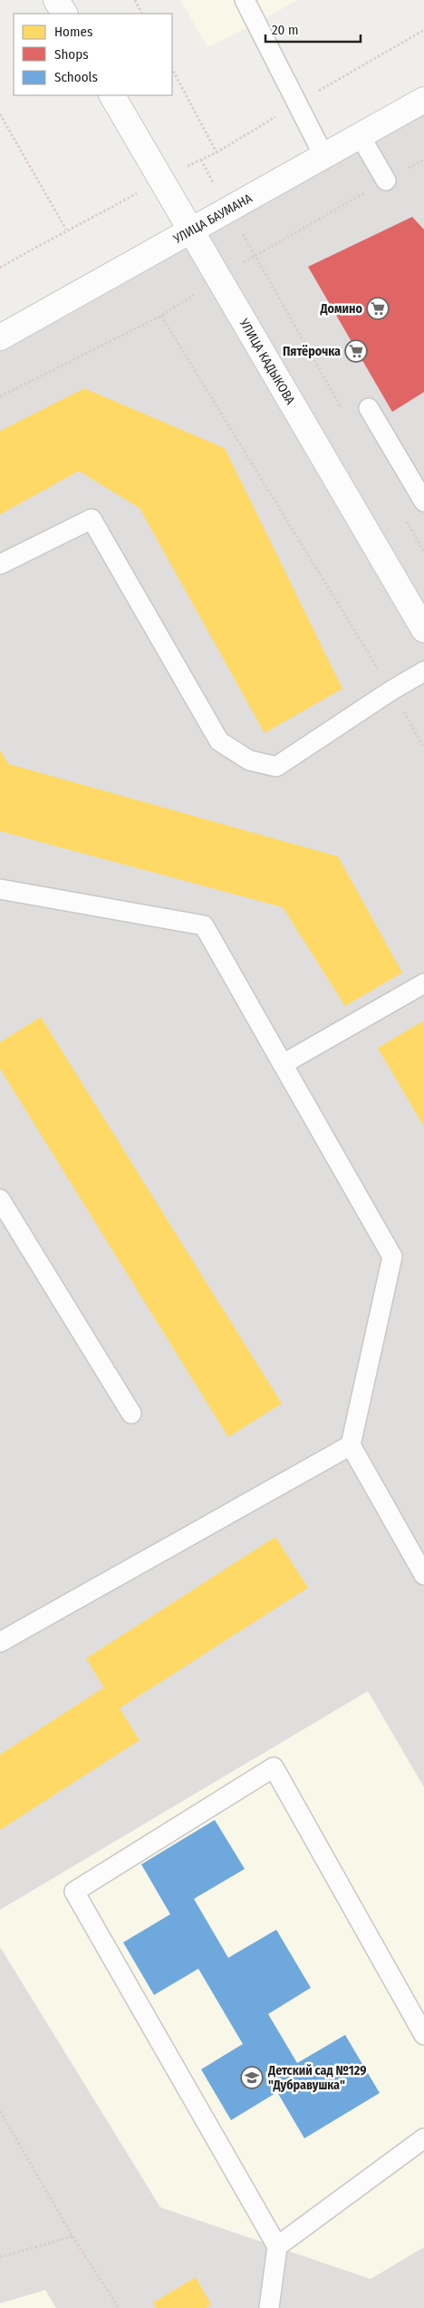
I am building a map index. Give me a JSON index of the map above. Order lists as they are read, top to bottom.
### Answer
{
  "streets": {
    "street": ["УЛИЦА БАУМАНА", "УЛИЦА КАДЫКОВА"]
  },
  "crossings": [
    ["УЛИЦА БАУМАНА", "УЛИЦА КАДЫКОВА"]
  ],
  "places": {
    "supermarket": ["Домино", "Пятёрочка"],
    "school or university": ["Детский сад №129 \"Дубравушка\""]
  },
  "legend": ["Homes", "Shops", "Schools"],
  "scale_bar": "20 m"
}
